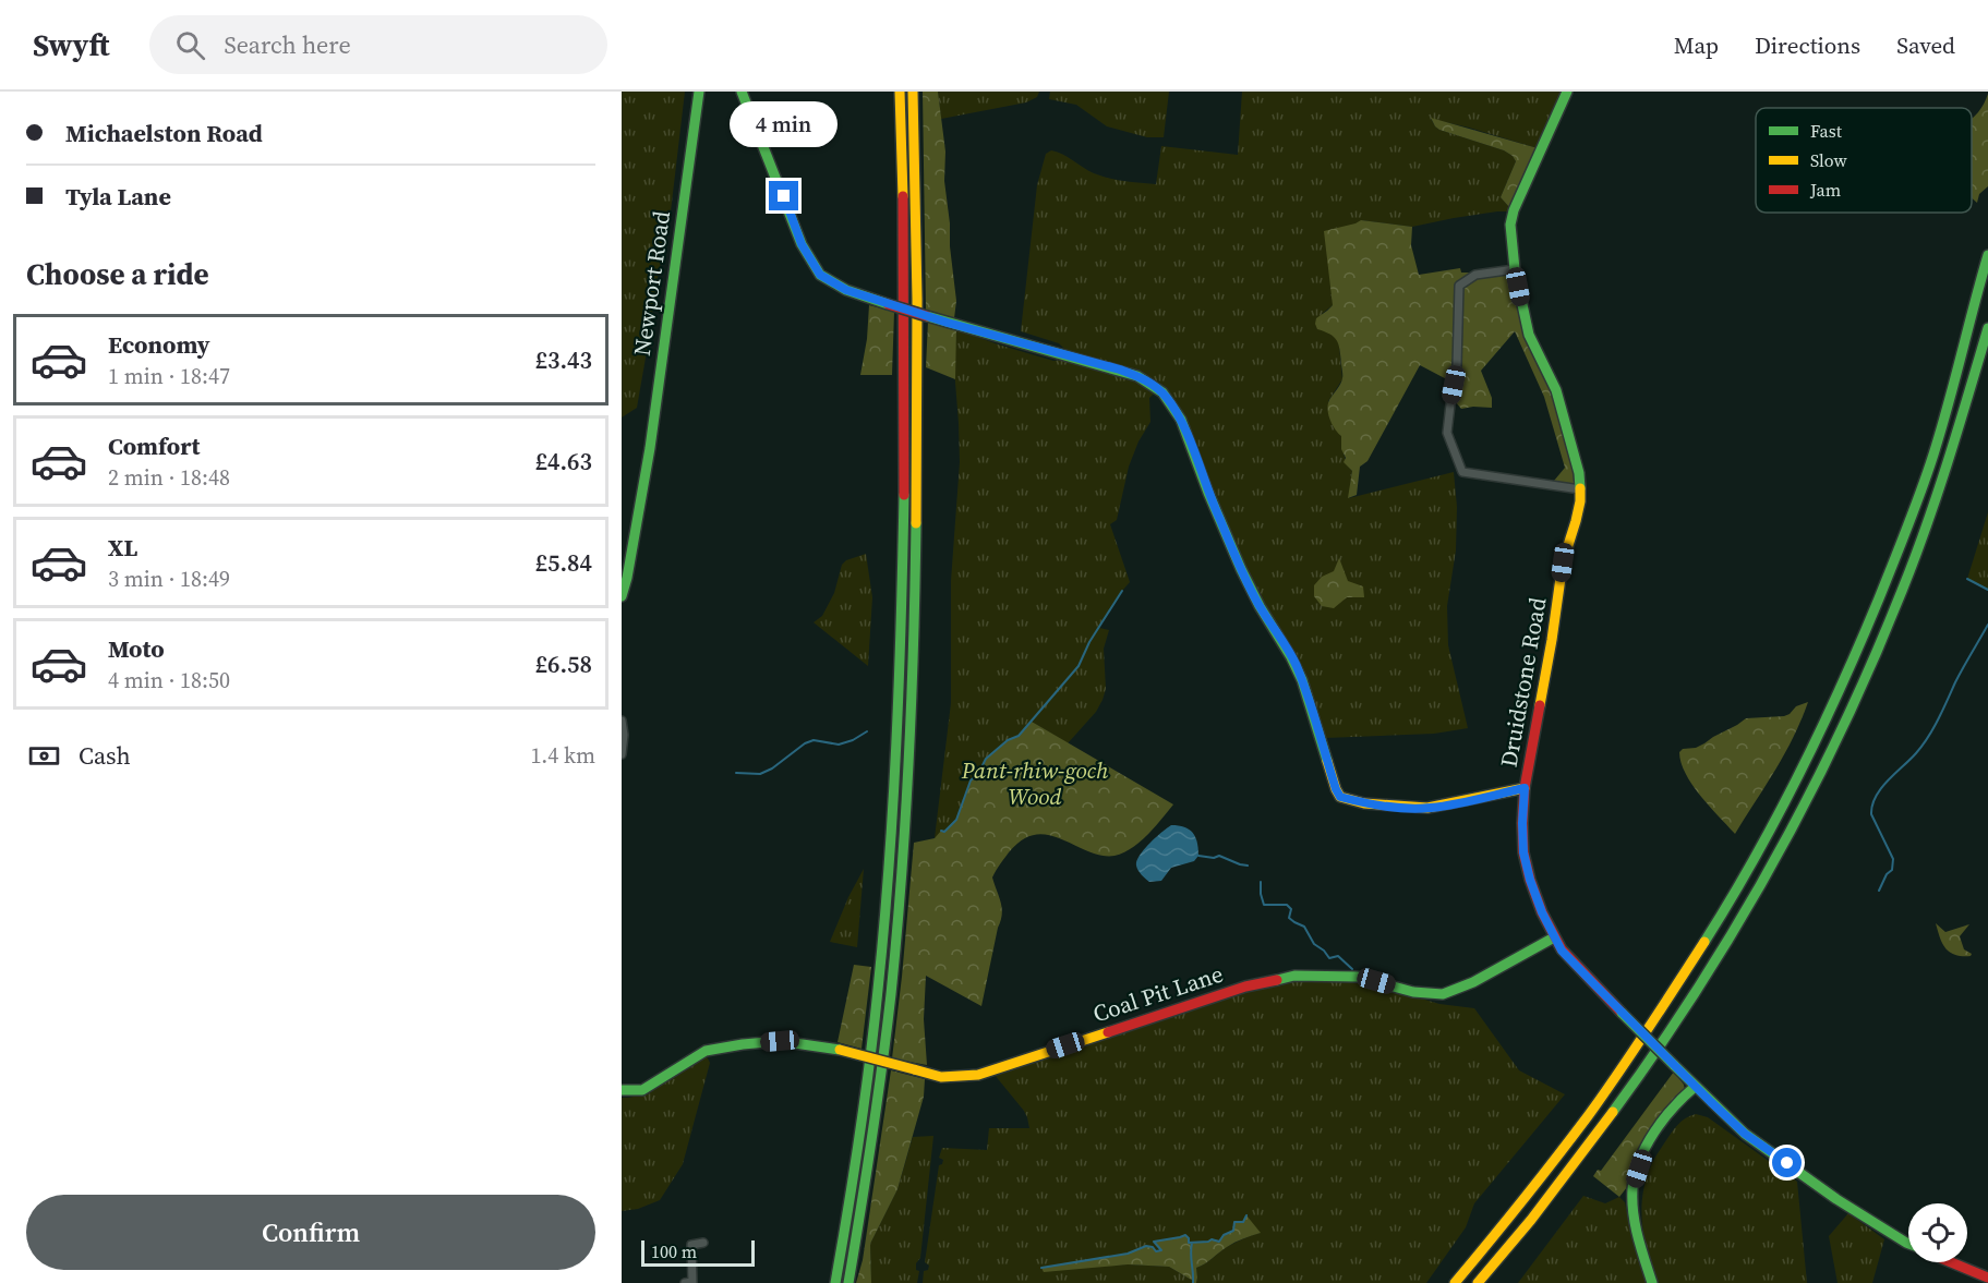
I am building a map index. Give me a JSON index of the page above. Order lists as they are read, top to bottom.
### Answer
{
  "streets": {
    "main road": ["Newport Road", "Druidstone Road", "Coal Pit Lane"]
  },
  "crossings": [
    ["Druidstone Road", "Coal Pit Lane"]
  ],
  "parks": ["Pant-rhiw-goch Wood"],
  "legend": ["Fast", "Slow", "Jam"],
  "scale_bar": "100 m",
  "page": {
    "header": "Swyft",
    "search": "Search here",
    "nav": ["Map", "Directions", "Saved"],
    "banner": ["Michaelston Road", "Tyla Lane"],
    "bubble": "4 min",
    "heading": "Choose a ride",
    "list": [
      {
        "name": "Economy",
        "note": "1 min · 18:47",
        "value": "£3.43"
      },
      {
        "name": "Comfort",
        "note": "2 min · 18:48",
        "value": "£4.63"
      },
      {
        "name": "XL",
        "note": "3 min · 18:49",
        "value": "£5.84"
      },
      {
        "name": "Moto",
        "note": "4 min · 18:50",
        "value": "£6.58"
      }
    ],
    "pay": ["Cash", "1.4 km"],
    "buttons": "Confirm",
    "scale": "100 m"
  }
}
